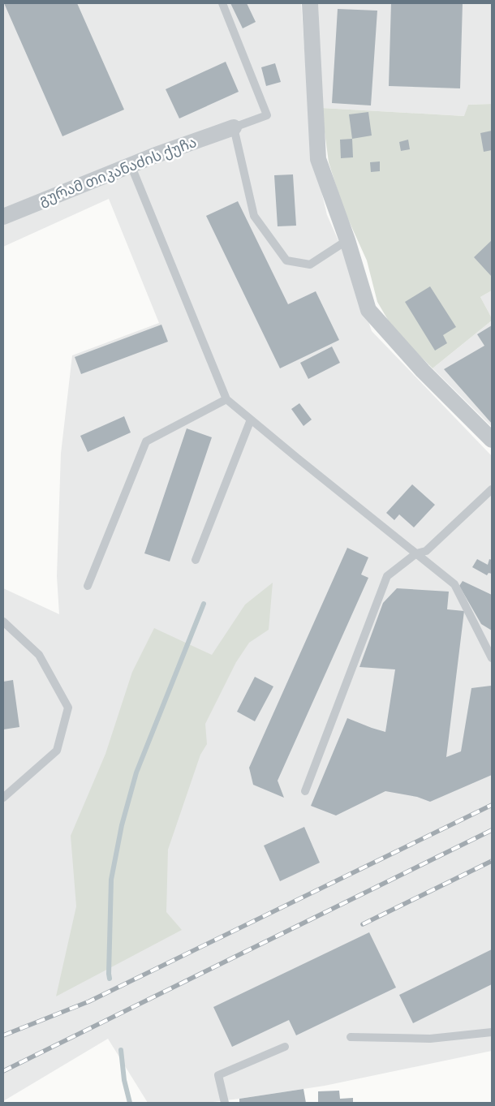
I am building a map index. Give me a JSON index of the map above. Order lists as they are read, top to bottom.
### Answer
{
  "streets": {
    "street": ["გურამ თიკანაძის ქუჩა"]
  }
}
